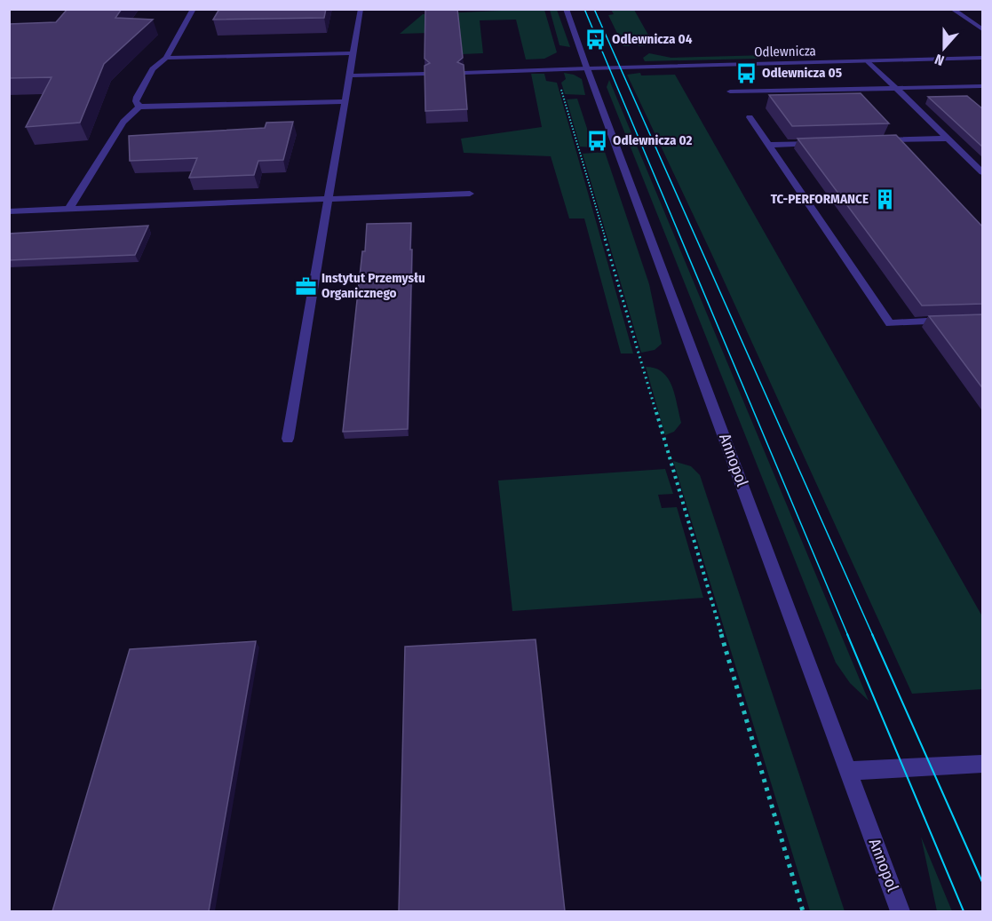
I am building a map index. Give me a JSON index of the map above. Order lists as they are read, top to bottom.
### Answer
{
  "streets": {
    "street": ["Odlewnicza", "Annopol"]
  },
  "crossings": [
    ["Odlewnicza", "Annopol"]
  ],
  "places": {
    "bus stop": ["Odlewnicza 04", "Odlewnicza 05", "Odlewnicza 02"],
    "building": ["TC-PERFORMANCE"],
    "office": ["Instytut Przemysłu Organicznego"]
  },
  "north": "bottom"
}
